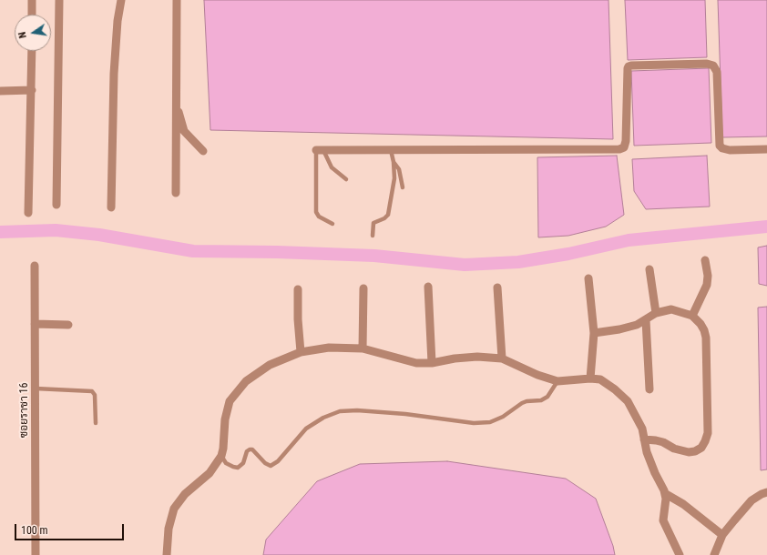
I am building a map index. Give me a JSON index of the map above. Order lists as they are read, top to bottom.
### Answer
{
  "streets": {
    "street": ["ซอยราชา 16"]
  },
  "scale_bar": "100 m",
  "north": "left"
}
